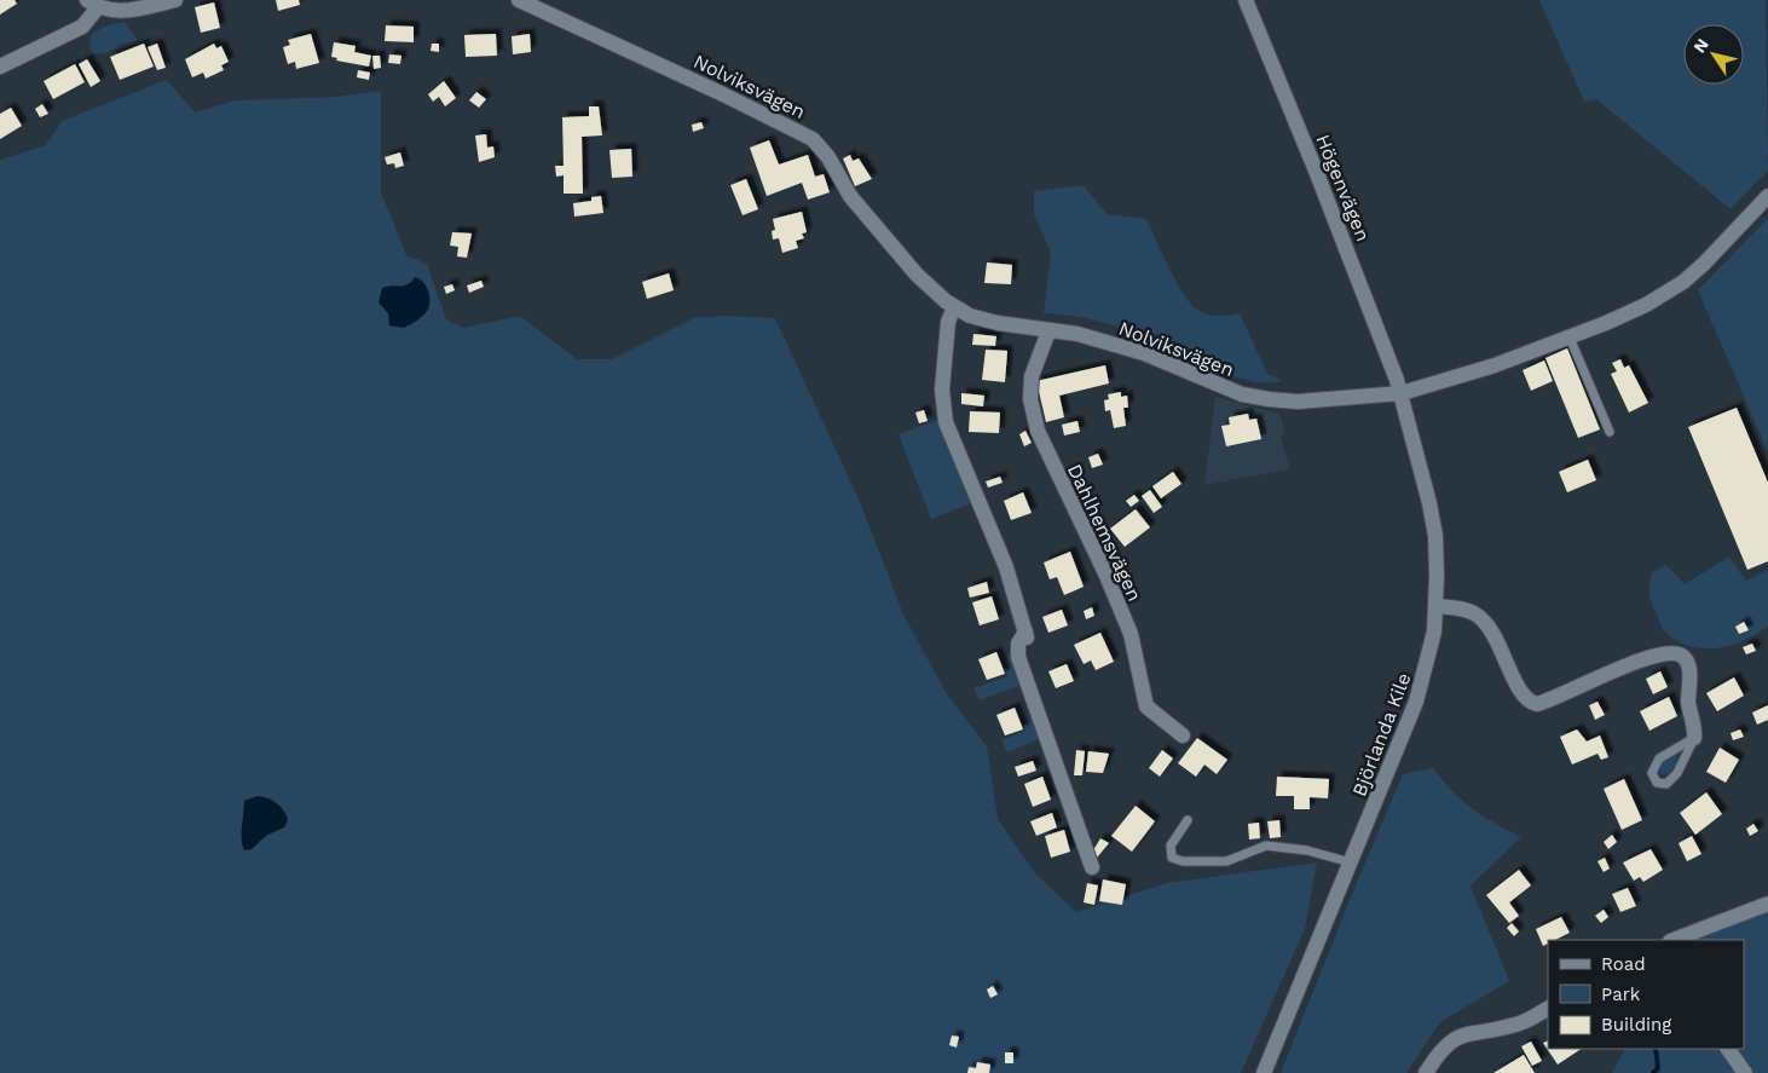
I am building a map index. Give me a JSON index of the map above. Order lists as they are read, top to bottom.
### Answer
{
  "streets": {
    "street": [
      "Nolviksvägen",
      "Högenvägen",
      "Dahlhemsvägen",
      "Björlanda Kile"
    ]
  },
  "crossings": [
    ["Nolviksvägen", "Högenvägen"],
    ["Nolviksvägen", "Dahlhemsvägen"],
    ["Nolviksvägen", "Björlanda Kile"],
    ["Högenvägen", "Björlanda Kile"]
  ],
  "legend": ["Road", "Park", "Building"],
  "north": "top left"
}
